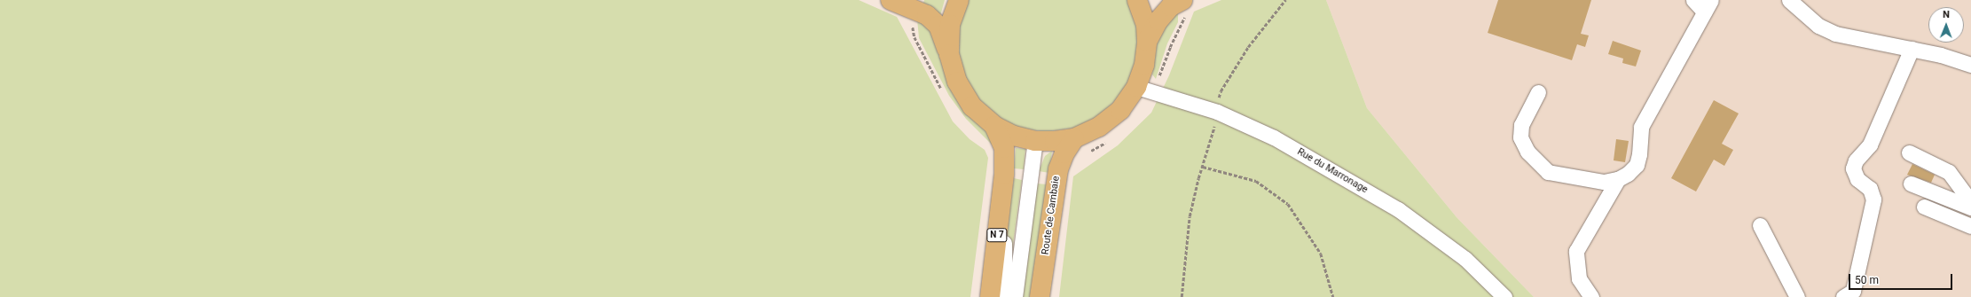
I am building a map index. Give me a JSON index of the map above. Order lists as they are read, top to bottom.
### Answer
{
  "streets": {
    "main road": ["Route de Cambaie", "N 7"],
    "lane": ["Rue du Marronage"]
  },
  "scale_bar": "50 m",
  "north": "top"
}
